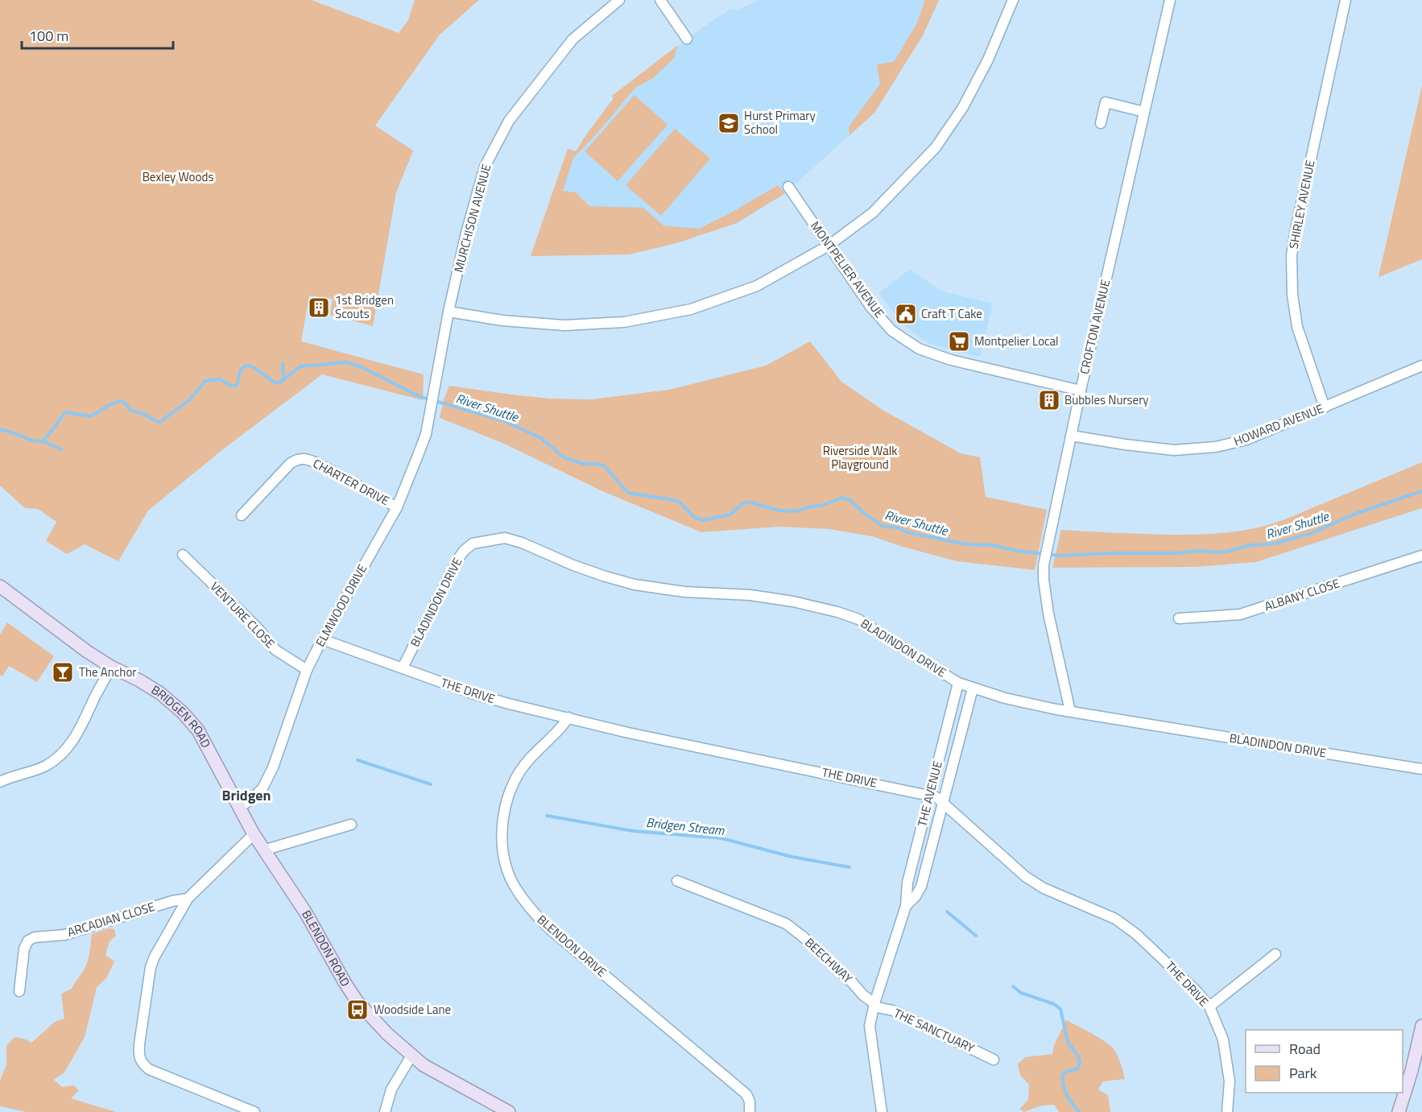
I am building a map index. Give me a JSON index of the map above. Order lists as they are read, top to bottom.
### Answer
{
  "streets": {
    "main road": ["BRIDGEN ROAD", "BLENDON ROAD"],
    "street": [
      "SHIRLEY AVENUE",
      "MURCHISON AVENUE",
      "MONTPELIER AVENUE",
      "CROFTON AVENUE",
      "HOWARD AVENUE",
      "CHARTER DRIVE",
      "ALBANY CLOSE",
      "BLADINDON DRIVE",
      "ELMWOOD DRIVE",
      "VENTURE CLOSE",
      "THE DRIVE",
      "THE AVENUE",
      "ARCADIAN CLOSE",
      "BLENDON DRIVE",
      "BEECHWAY",
      "THE SANCTUARY"
    ]
  },
  "crossings": [
    ["SHIRLEY AVENUE", "HOWARD AVENUE"],
    ["MURCHISON AVENUE", "ELMWOOD DRIVE"],
    ["MONTPELIER AVENUE", "CROFTON AVENUE"],
    ["CROFTON AVENUE", "HOWARD AVENUE"],
    ["CROFTON AVENUE", "BLADINDON DRIVE"],
    ["CHARTER DRIVE", "ELMWOOD DRIVE"],
    ["BLADINDON DRIVE", "THE DRIVE"],
    ["BLADINDON DRIVE", "THE AVENUE"],
    ["ELMWOOD DRIVE", "VENTURE CLOSE"],
    ["ELMWOOD DRIVE", "THE DRIVE"],
    ["ELMWOOD DRIVE", "BRIDGEN ROAD"],
    ["ELMWOOD DRIVE", "BLENDON ROAD"],
    ["THE DRIVE", "THE AVENUE"],
    ["THE DRIVE", "BLENDON DRIVE"],
    ["BRIDGEN ROAD", "BLENDON ROAD"],
    ["THE AVENUE", "BEECHWAY"],
    ["THE AVENUE", "THE SANCTUARY"],
    ["BEECHWAY", "THE SANCTUARY"]
  ],
  "districts": ["Bridgen"],
  "water": ["River Shuttle", "Bridgen Stream"],
  "parks": ["Bexley Woods", "Riverside Walk Playground"],
  "places": {
    "school or university": ["Hurst Primary School"],
    "building": ["1st Bridgen Scouts", "Bubbles Nursery"],
    "public building": ["Craft T Cake"],
    "supermarket": ["Montpelier Local"],
    "bar": ["The Anchor"],
    "bus stop": ["Woodside Lane"]
  },
  "legend": ["Road", "Park"],
  "scale_bar": "100 m"
}
